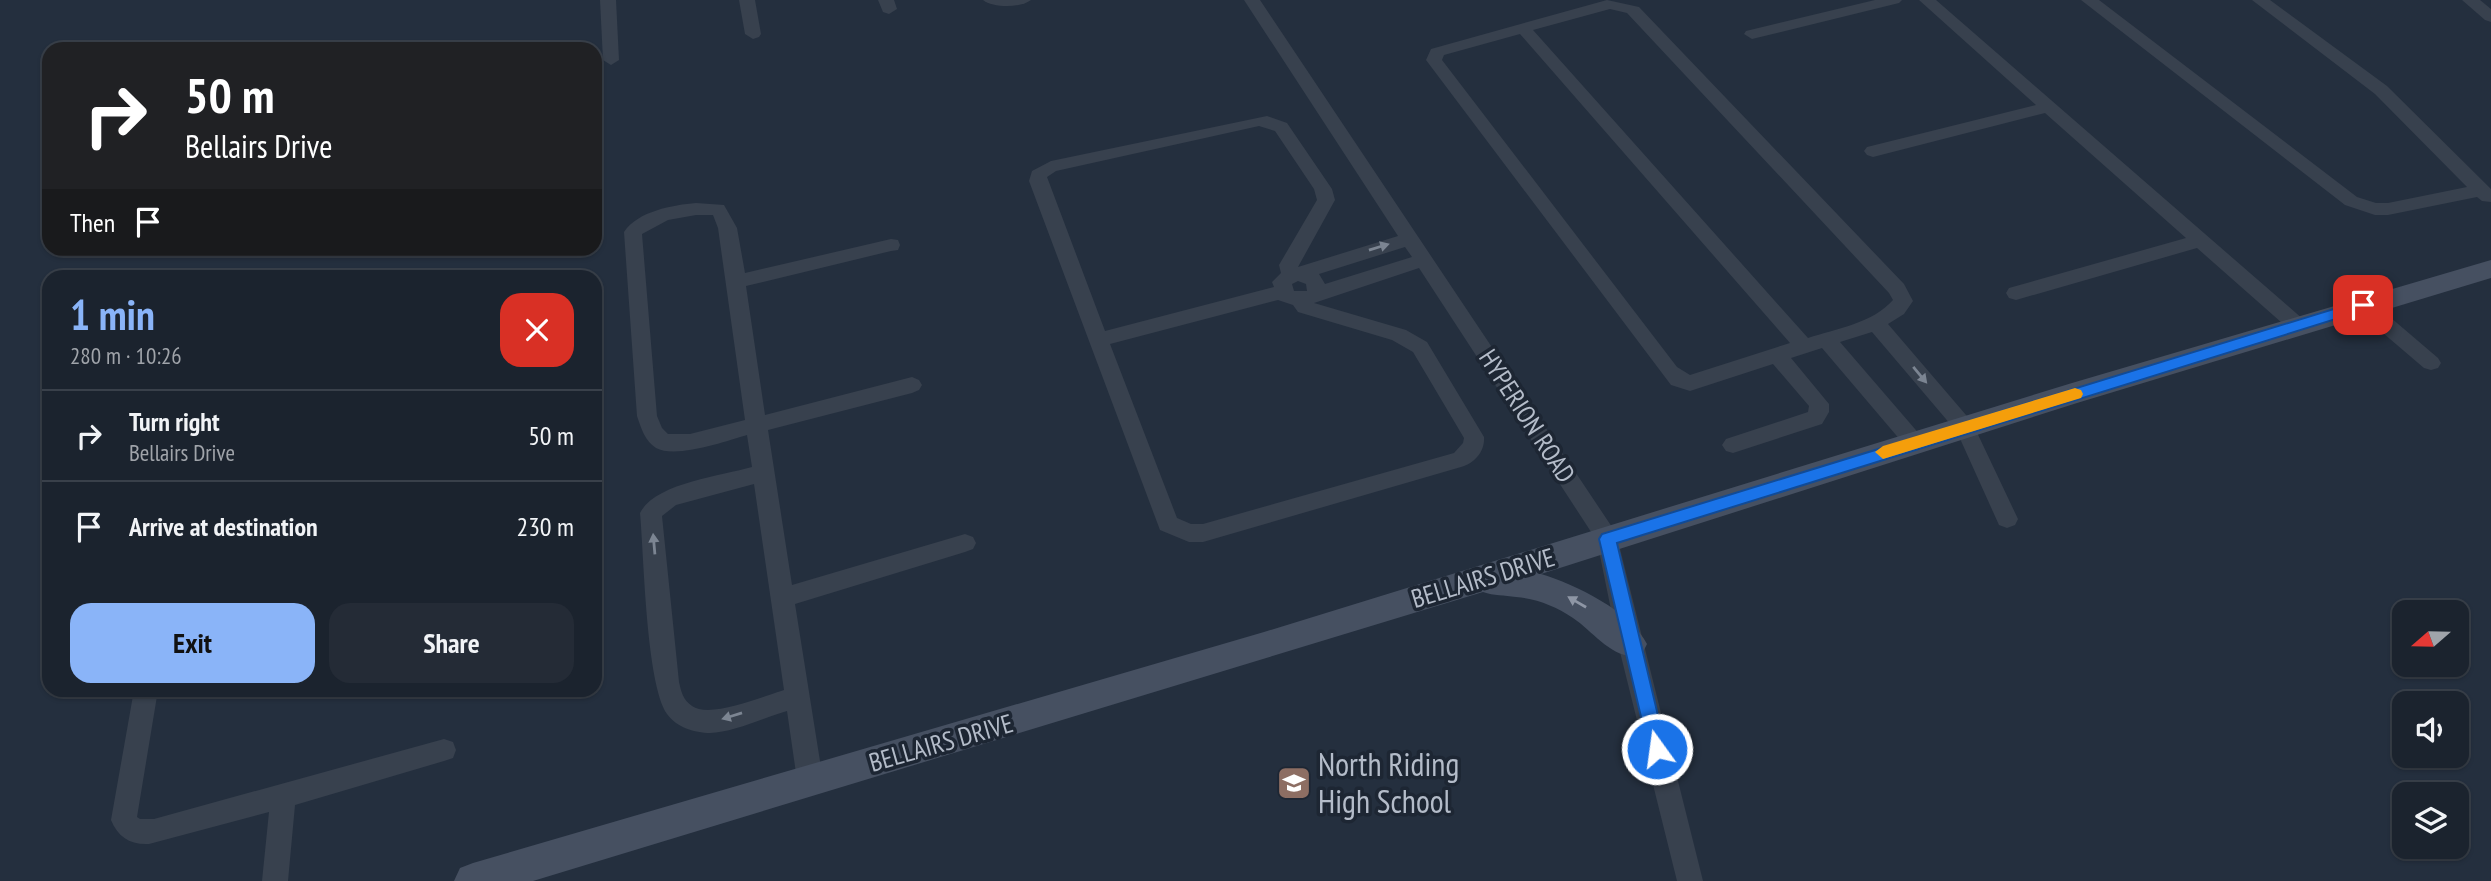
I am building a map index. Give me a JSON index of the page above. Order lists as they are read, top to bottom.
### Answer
{
  "streets": {
    "street": ["HYPERION ROAD", "BELLAIRS DRIVE"]
  },
  "crossings": [
    ["HYPERION ROAD", "BELLAIRS DRIVE"]
  ],
  "places": {
    "school or university": ["North Riding High School"]
  },
  "north": "left",
  "page": {
    "turn": ["50 m", "Bellairs Drive"],
    "then": "Then",
    "heading": ["1 min", "280 m · 10:26"],
    "list": [
      {
        "name": "Turn right",
        "note": "Bellairs Drive",
        "value": "50 m"
      },
      {
        "name": "Arrive at destination",
        "value": "230 m"
      }
    ],
    "buttons": ["Exit", "Share"]
  }
}
